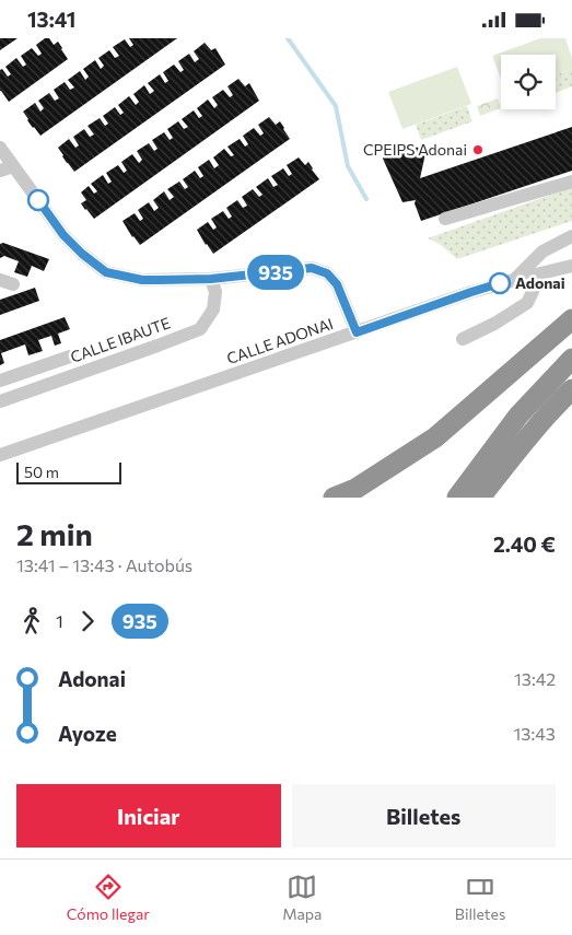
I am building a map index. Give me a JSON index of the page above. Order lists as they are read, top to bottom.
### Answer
{
  "streets": {
    "street": ["CALLE IBAUTE", "CALLE ADONAI"]
  },
  "places": ["CPEIPS Adonai", "Adonai"],
  "lines": ["bus line 935"],
  "scale_bar": "50 m",
  "page": {
    "status": "13:41",
    "on_map": "935",
    "scale": "50 m",
    "heading": ["2 min", "13:41 – 13:43 · Autobús", "2.40 €"],
    "legs": ["1", "935"],
    "list": [
      {
        "name": "Adonai",
        "value": "13:42"
      },
      {
        "name": "Ayoze",
        "value": "13:43"
      }
    ],
    "buttons": ["Iniciar", "Billetes"],
    "tabs": ["Cómo llegar", "Mapa", "Billetes"]
  }
}
